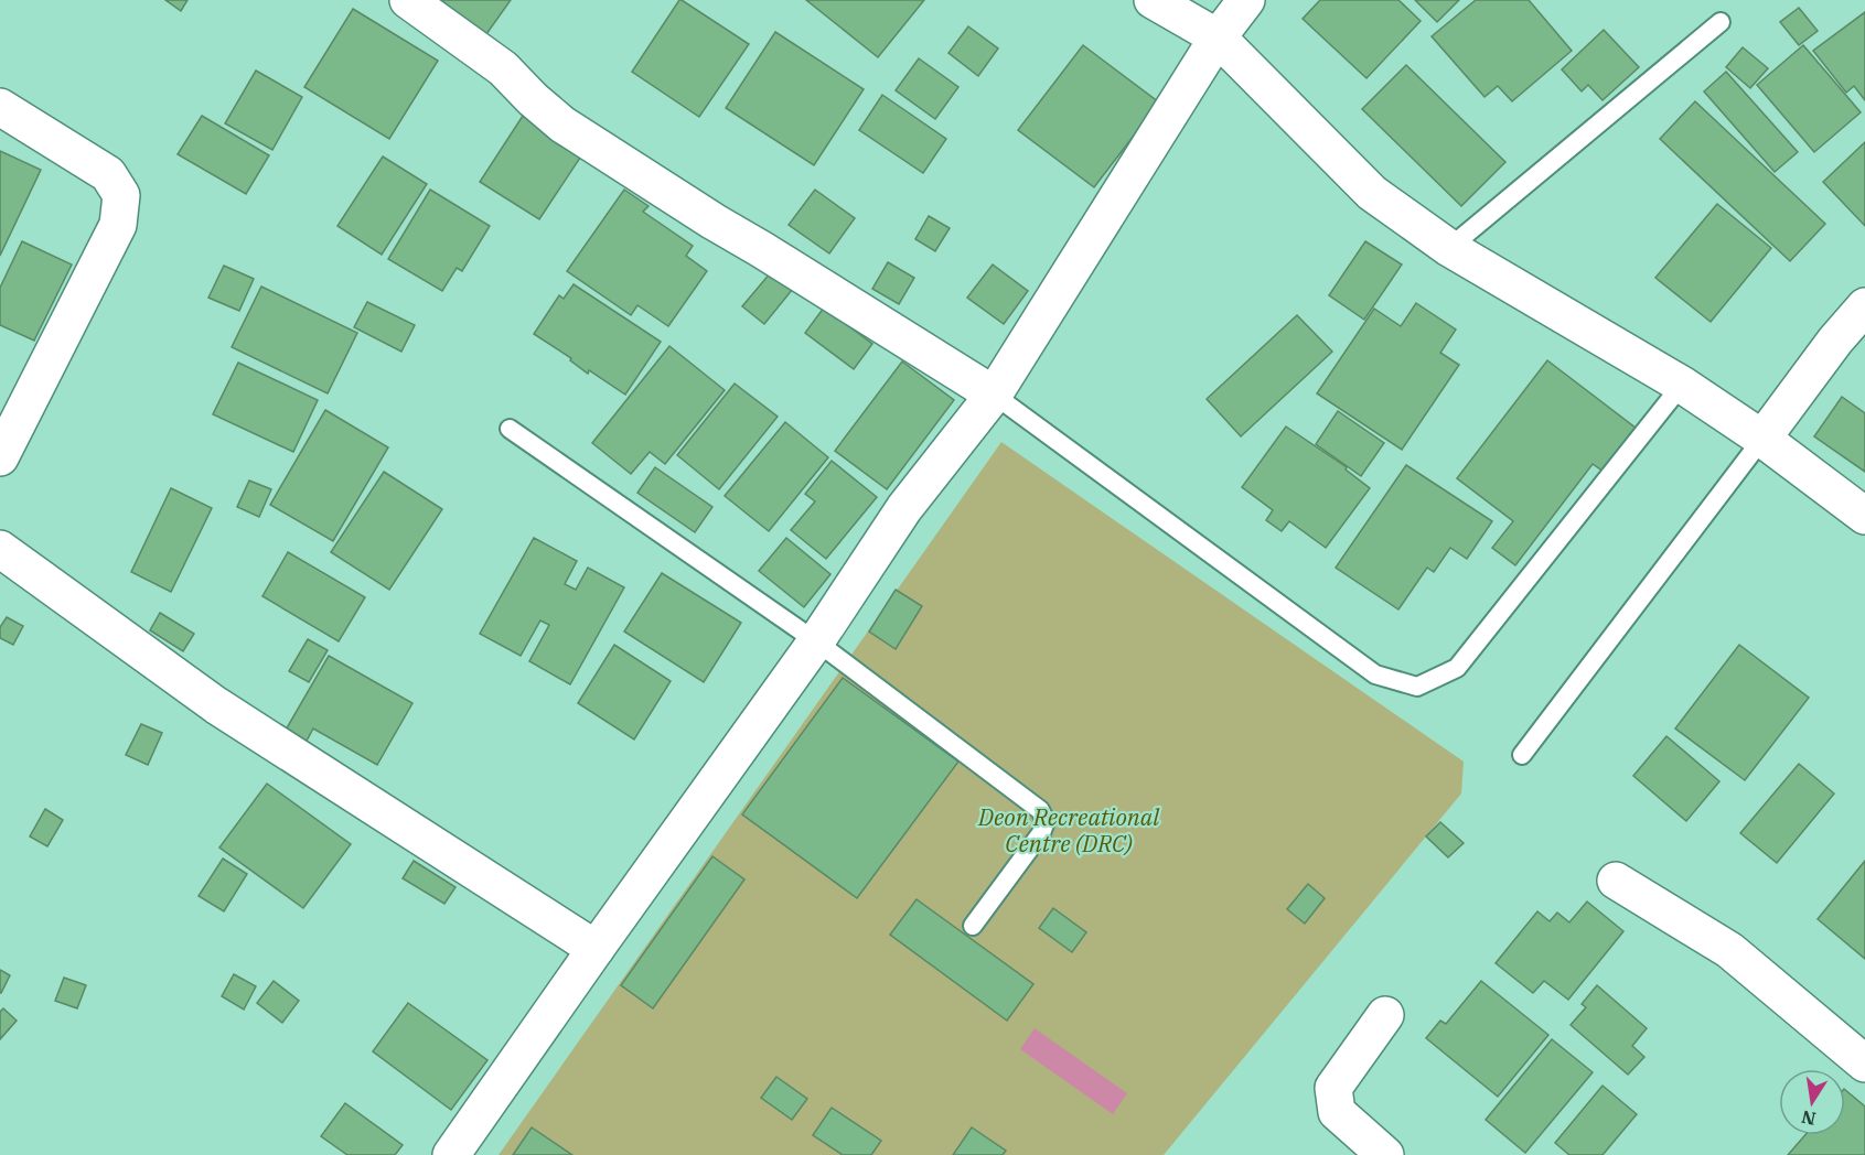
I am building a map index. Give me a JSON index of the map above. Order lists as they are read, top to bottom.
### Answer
{
  "parks": ["Deon Recreational Centre (DRC)"],
  "north": "bottom"
}
